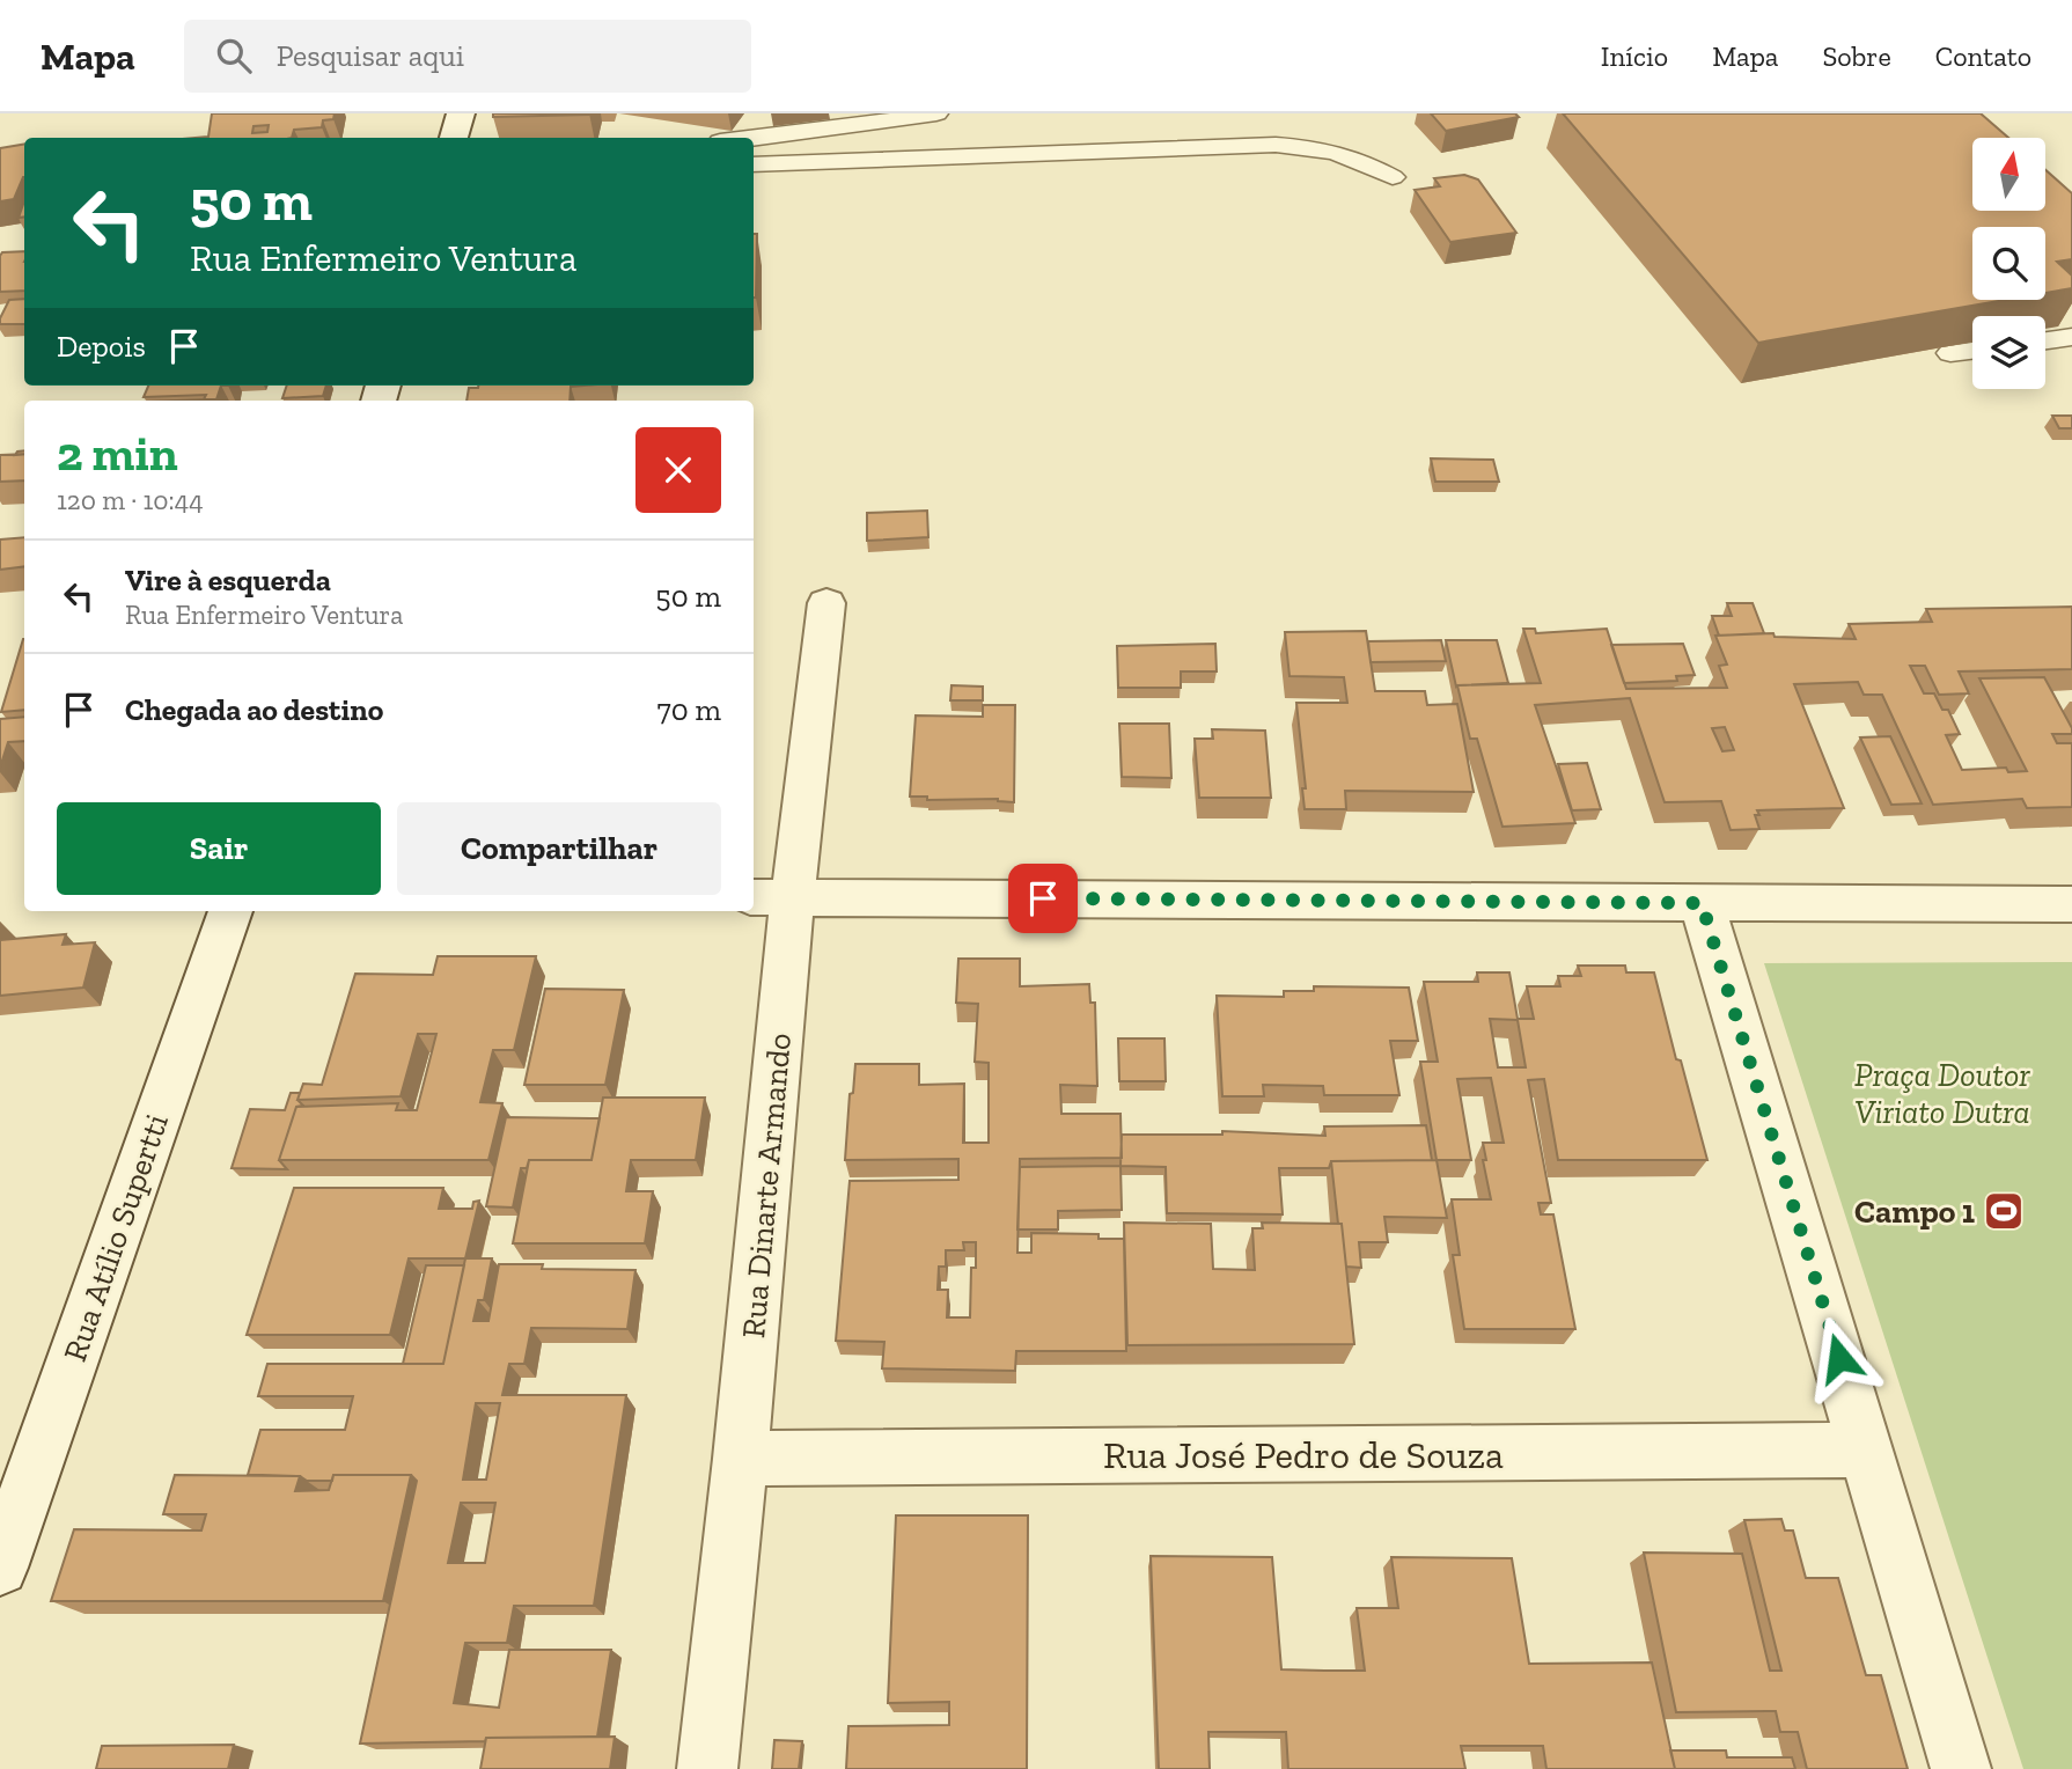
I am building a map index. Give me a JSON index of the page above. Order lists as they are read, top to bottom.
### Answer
{
  "streets": {
    "street": ["Rua Dinarte Armando", "Rua Atílio Supertti", "Rua José Pedro de Souza"]
  },
  "crossings": [
    ["Rua Dinarte Armando", "Rua José Pedro de Souza"]
  ],
  "parks": ["Praça Doutor Viriato Dutra"],
  "places": {
    "sports": ["Campo 1"]
  },
  "north": "top",
  "page": {
    "header": "Mapa",
    "search": "Pesquisar aqui",
    "nav": [
      "Início",
      "Mapa",
      "Sobre",
      "Contato"
    ],
    "turn": ["50 m", "Rua Enfermeiro Ventura"],
    "then": "Depois",
    "heading": ["2 min", "120 m · 10:44"],
    "list": [
      {
        "name": "Vire à esquerda",
        "note": "Rua Enfermeiro Ventura",
        "value": "50 m"
      },
      {
        "name": "Chegada ao destino",
        "value": "70 m"
      }
    ],
    "buttons": ["Sair", "Compartilhar"]
  }
}
